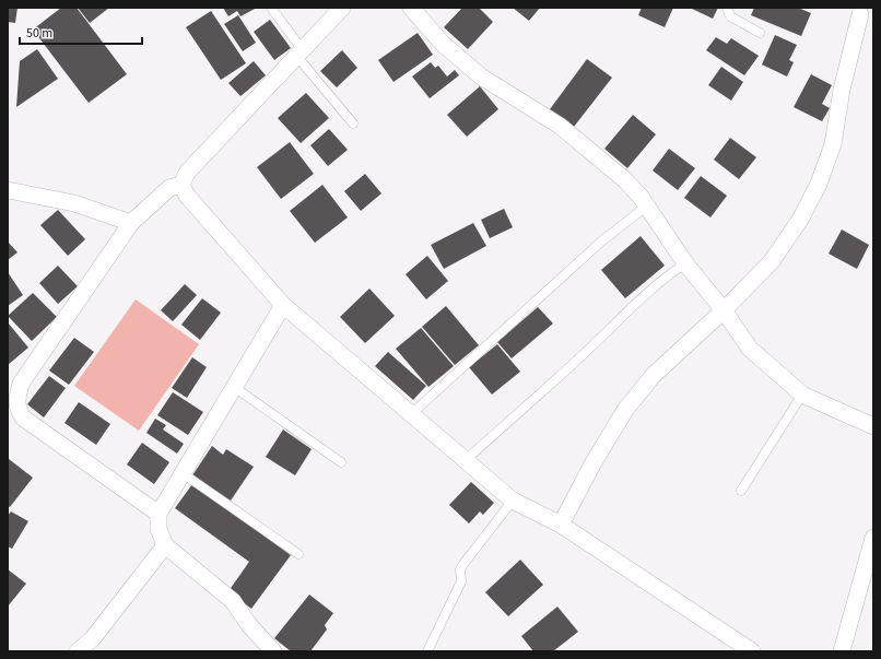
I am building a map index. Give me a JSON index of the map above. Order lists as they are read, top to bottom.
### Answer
{
  "scale_bar": "50 m"
}
